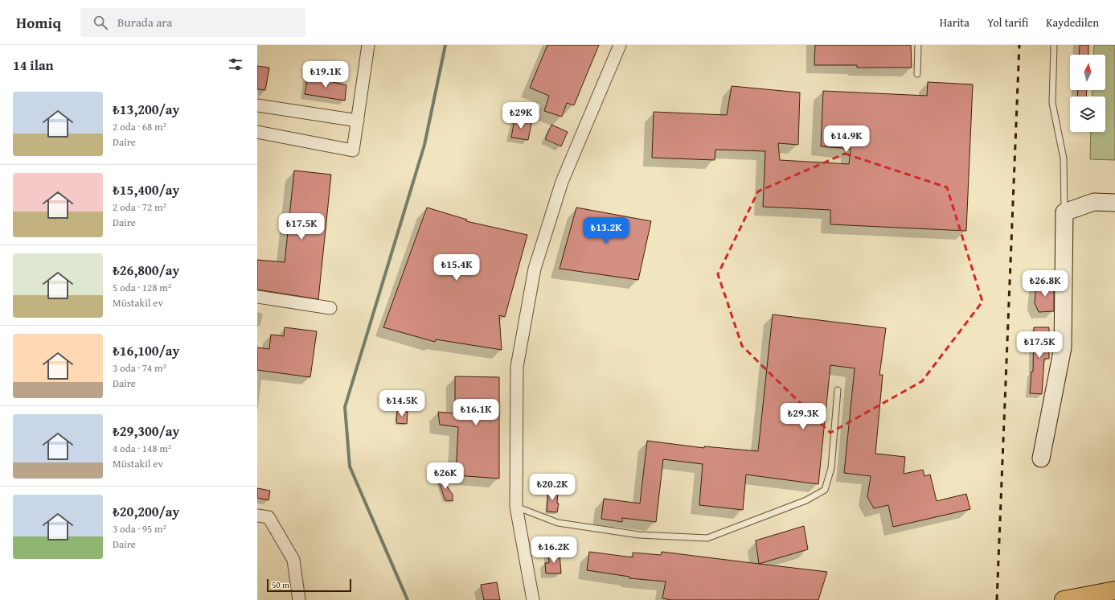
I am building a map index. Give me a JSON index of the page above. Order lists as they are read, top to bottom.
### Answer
{
  "scale_bar": "50 m",
  "north": "top",
  "page": {
    "header": "Homiq",
    "search": "Burada ara",
    "nav": ["Harita", "Yol tarifi", "Kaydedilen"],
    "heading": "14 ilan",
    "price": [
      "₺19.1K",
      "₺29K",
      "₺14.9K",
      "₺17.5K",
      "₺13.2K",
      "₺15.4K",
      "₺26.8K",
      "₺17.5K",
      "₺14.5K",
      "₺16.1K",
      "₺29.3K",
      "₺26K",
      "₺20.2K",
      "₺16.2K"
    ],
    "list": [
      {
        "name": "₺13,200/ay",
        "note": "2 oda · 68 m² · Daire"
      },
      {
        "name": "₺15,400/ay",
        "note": "2 oda · 72 m² · Daire"
      },
      {
        "name": "₺26,800/ay",
        "note": "5 oda · 128 m² · Müstakil ev"
      },
      {
        "name": "₺16,100/ay",
        "note": "3 oda · 74 m² · Daire"
      },
      {
        "name": "₺29,300/ay",
        "note": "4 oda · 148 m² · Müstakil ev"
      },
      {
        "name": "₺20,200/ay",
        "note": "3 oda · 95 m² · Daire"
      }
    ],
    "scale": "50 m"
  }
}
